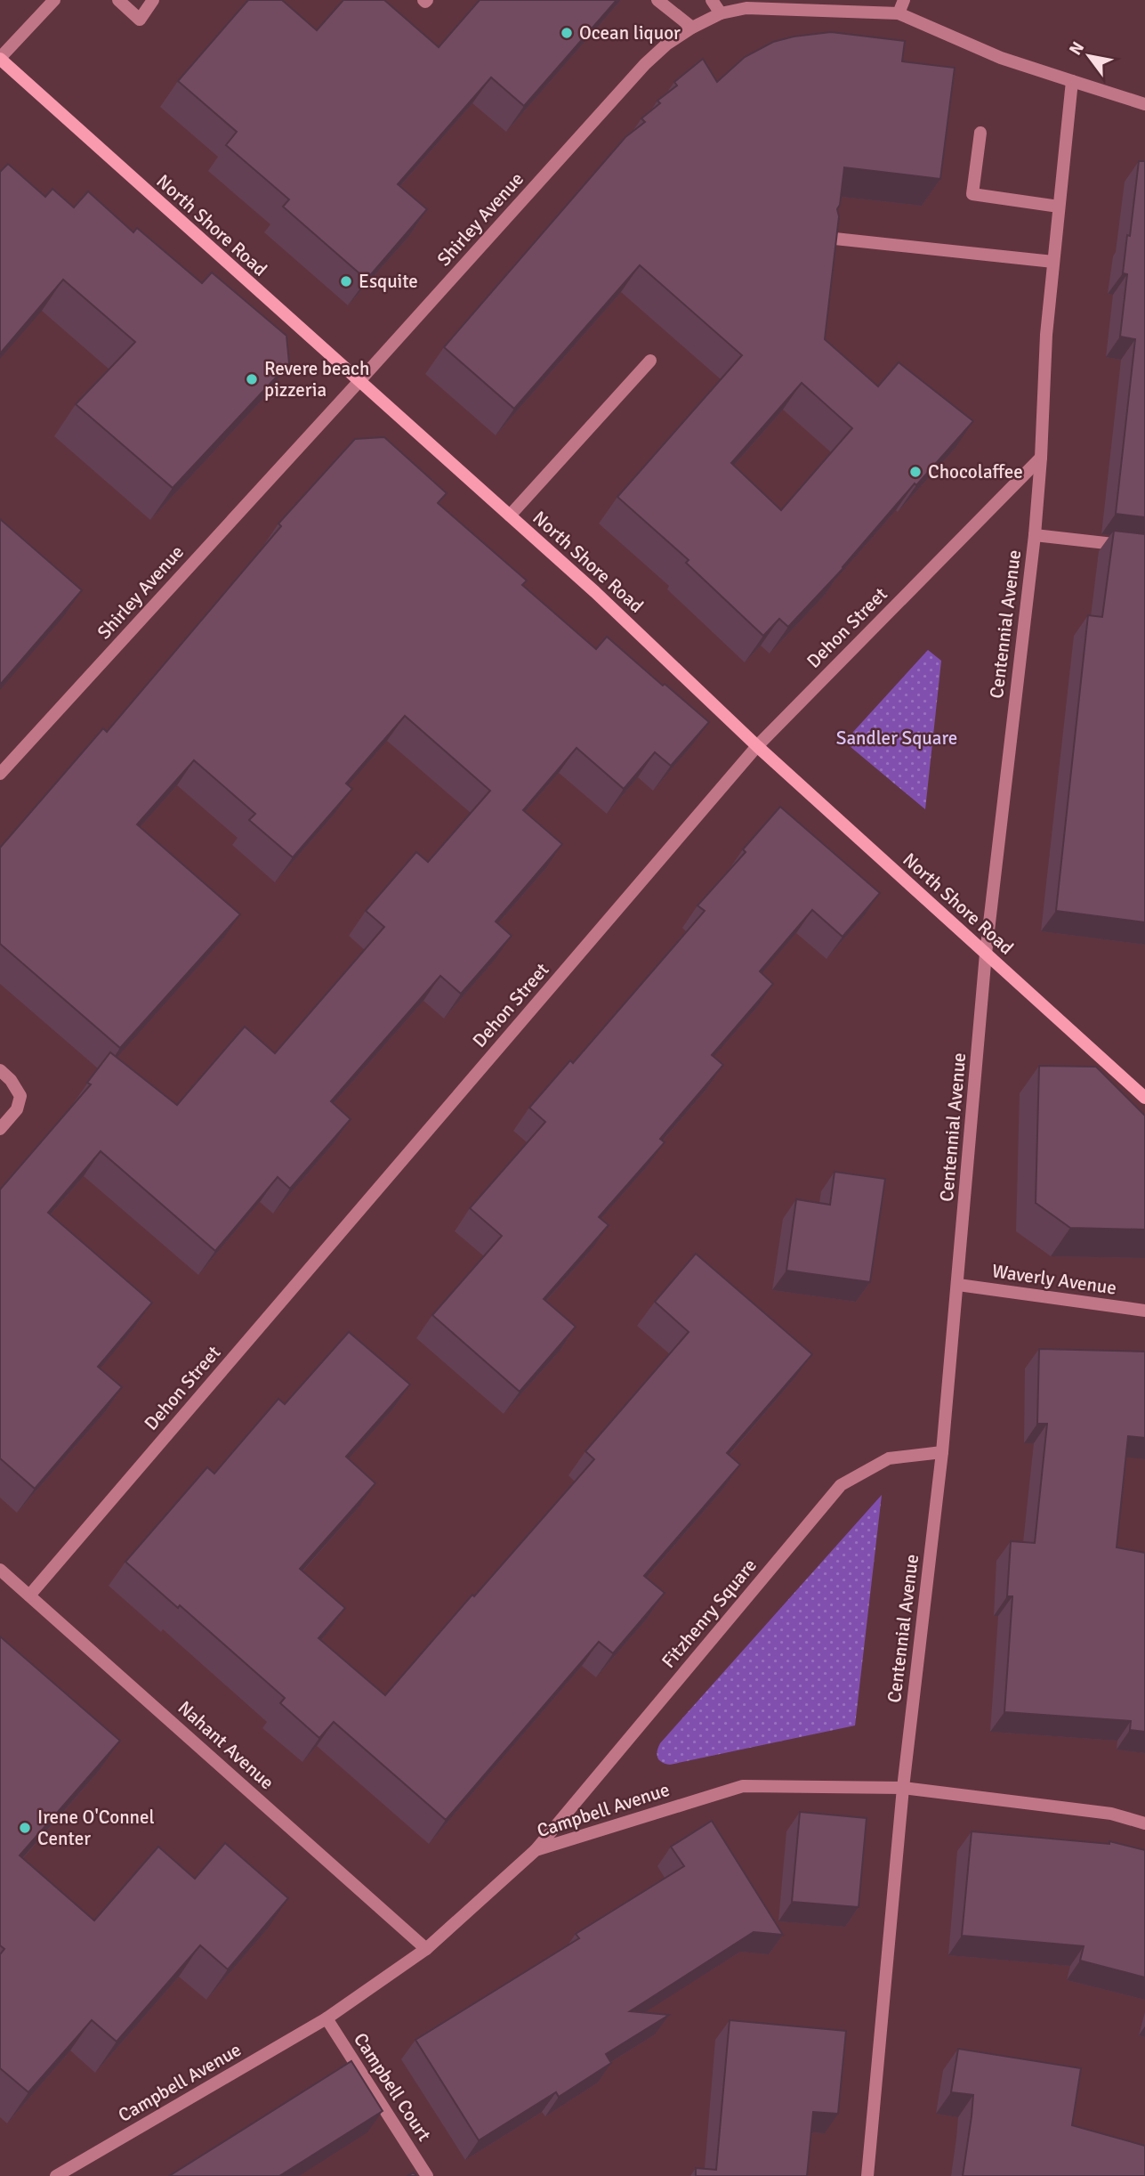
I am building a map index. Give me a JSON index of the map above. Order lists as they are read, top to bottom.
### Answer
{
  "streets": {
    "main road": ["North Shore Road"],
    "street": [
      "Shirley Avenue",
      "Centennial Avenue",
      "Dehon Street",
      "Waverly Avenue",
      "Fitzhenry Square",
      "Nahant Avenue",
      "Campbell Avenue",
      "Campbell Court"
    ]
  },
  "crossings": [
    ["Shirley Avenue", "North Shore Road"],
    ["North Shore Road", "Centennial Avenue"],
    ["North Shore Road", "Dehon Street"],
    ["Centennial Avenue", "Dehon Street"],
    ["Centennial Avenue", "Waverly Avenue"],
    ["Centennial Avenue", "Fitzhenry Square"],
    ["Centennial Avenue", "Campbell Avenue"],
    ["Dehon Street", "Nahant Avenue"],
    ["Fitzhenry Square", "Campbell Avenue"],
    ["Nahant Avenue", "Campbell Avenue"],
    ["Campbell Avenue", "Campbell Court"]
  ],
  "parks": ["Sandler Square"],
  "places": [
    "Ocean liquor",
    "Esquite",
    "Revere beach pizzeria",
    "Chocolaffee",
    "Irene O'Connel Center"
  ],
  "north": "top left"
}
